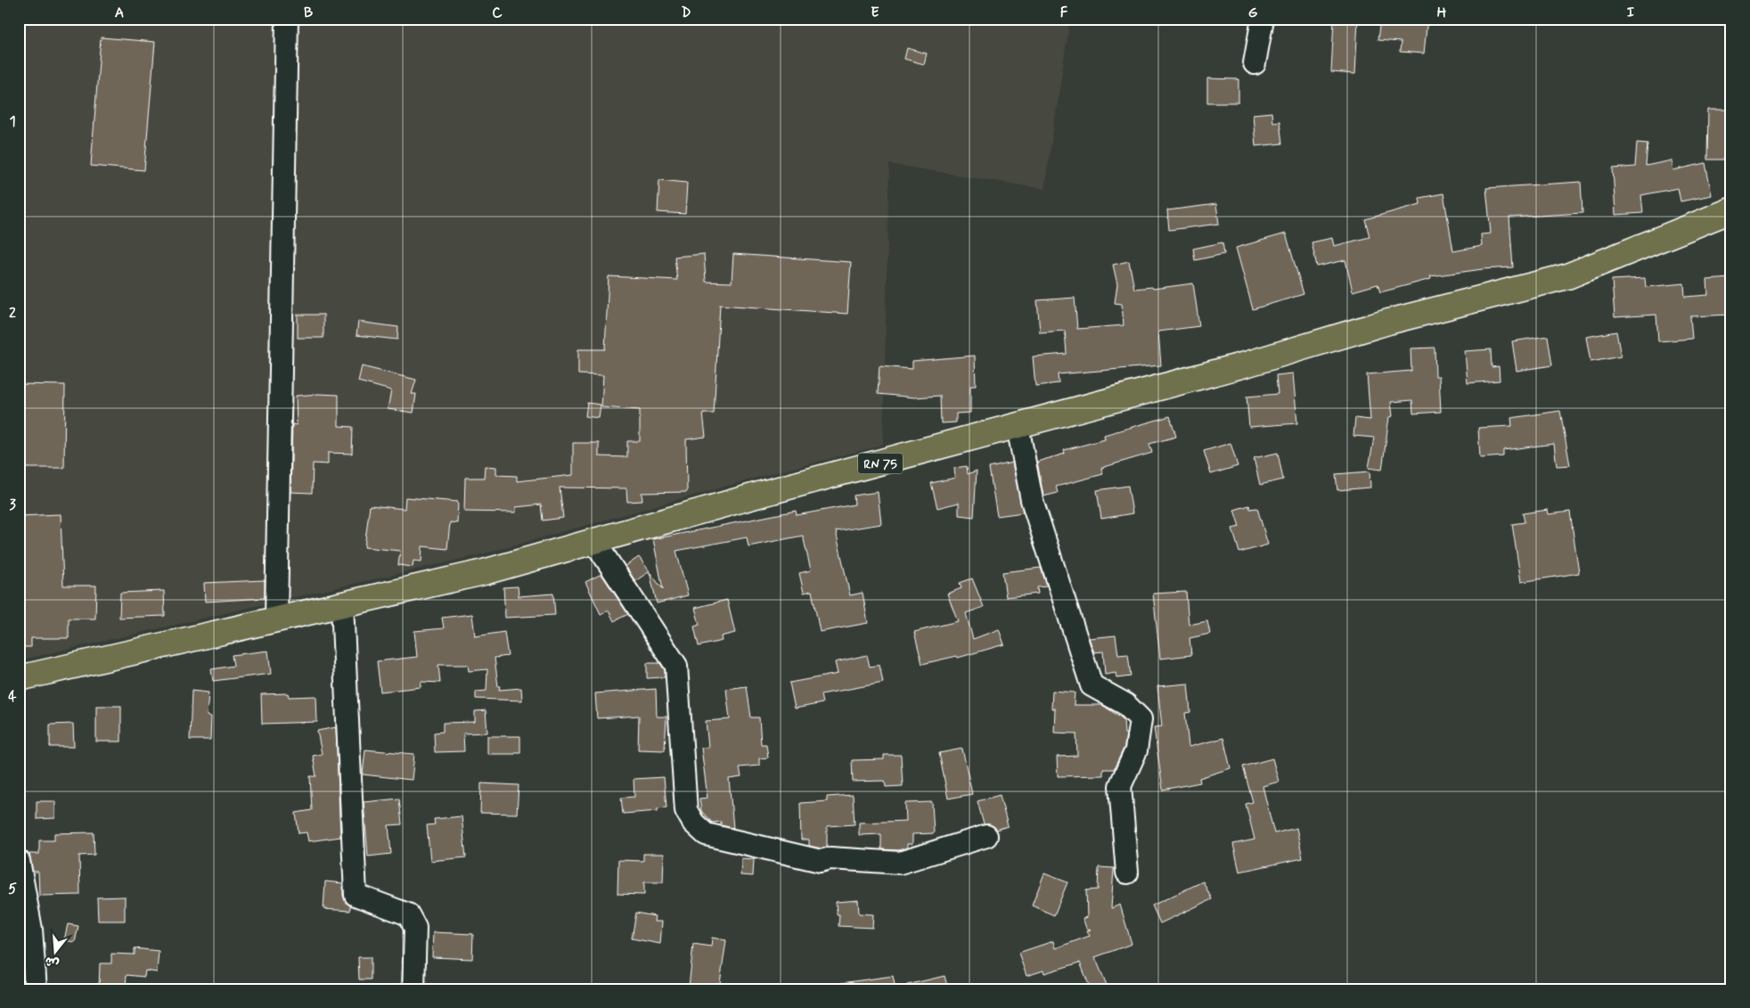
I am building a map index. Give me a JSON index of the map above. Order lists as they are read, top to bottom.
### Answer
{
  "streets": {
    "main road": ["RN 75"]
  },
  "north": "bottom",
  "grid": {
    "columns": [
      "A",
      "B",
      "C",
      "D",
      "E",
      "F",
      "G",
      "H",
      "I"
    ],
    "rows": [
      "1",
      "2",
      "3",
      "4",
      "5"
    ]
  }
}
